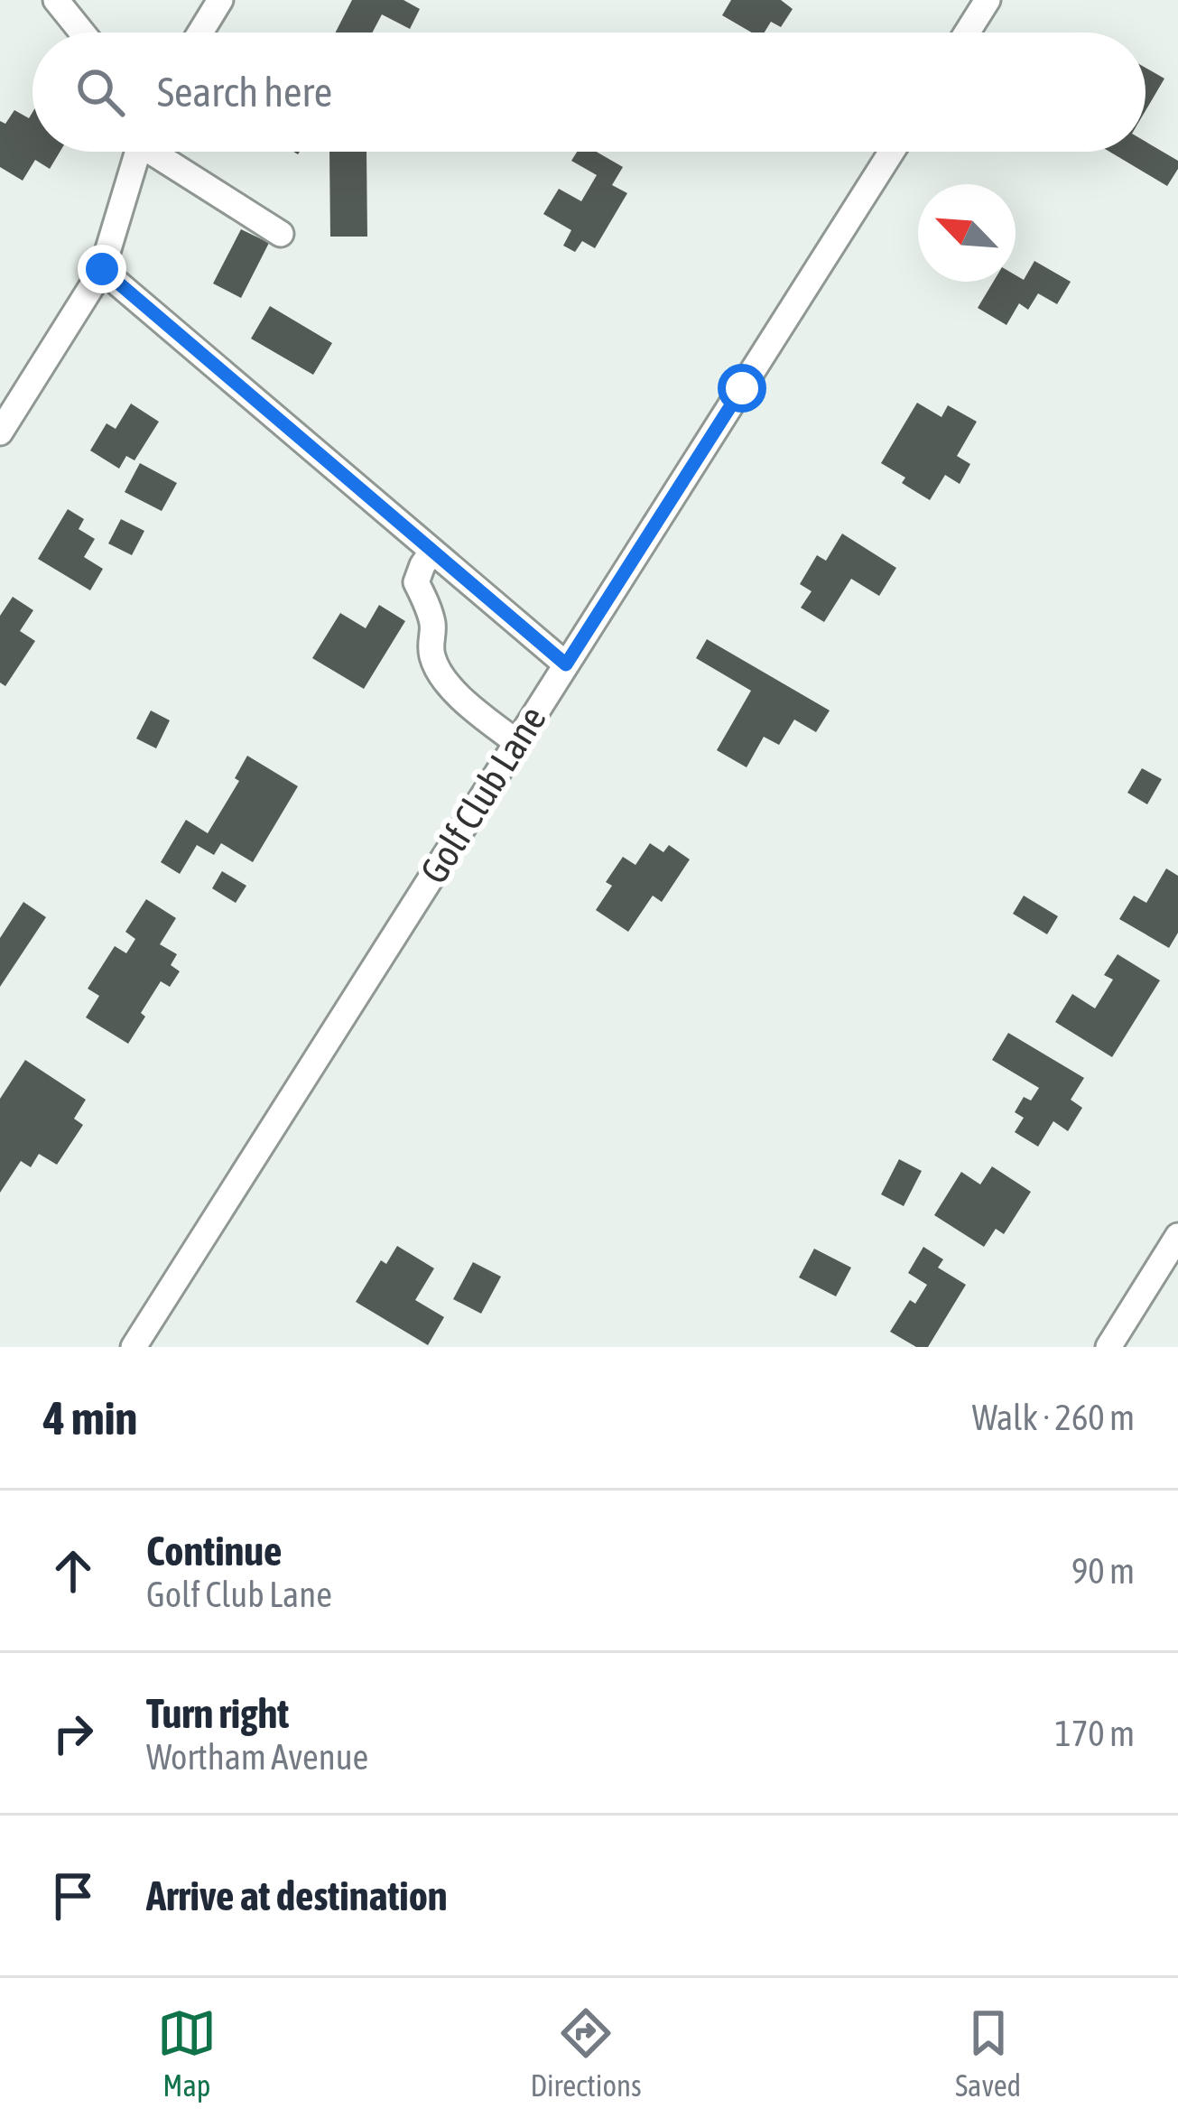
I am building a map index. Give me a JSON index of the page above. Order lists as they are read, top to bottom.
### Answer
{
  "streets": {
    "street": ["Golf Club Lane"]
  },
  "north": "top left",
  "page": {
    "search": "Search here",
    "heading": ["4 min", "Walk · 260 m"],
    "list": [
      ["Continue", "Golf Club Lane", "90 m"],
      ["Turn right", "Wortham Avenue", "170 m"],
      "Arrive at destination"
    ],
    "nav": ["Map", "Directions", "Saved"]
  }
}
